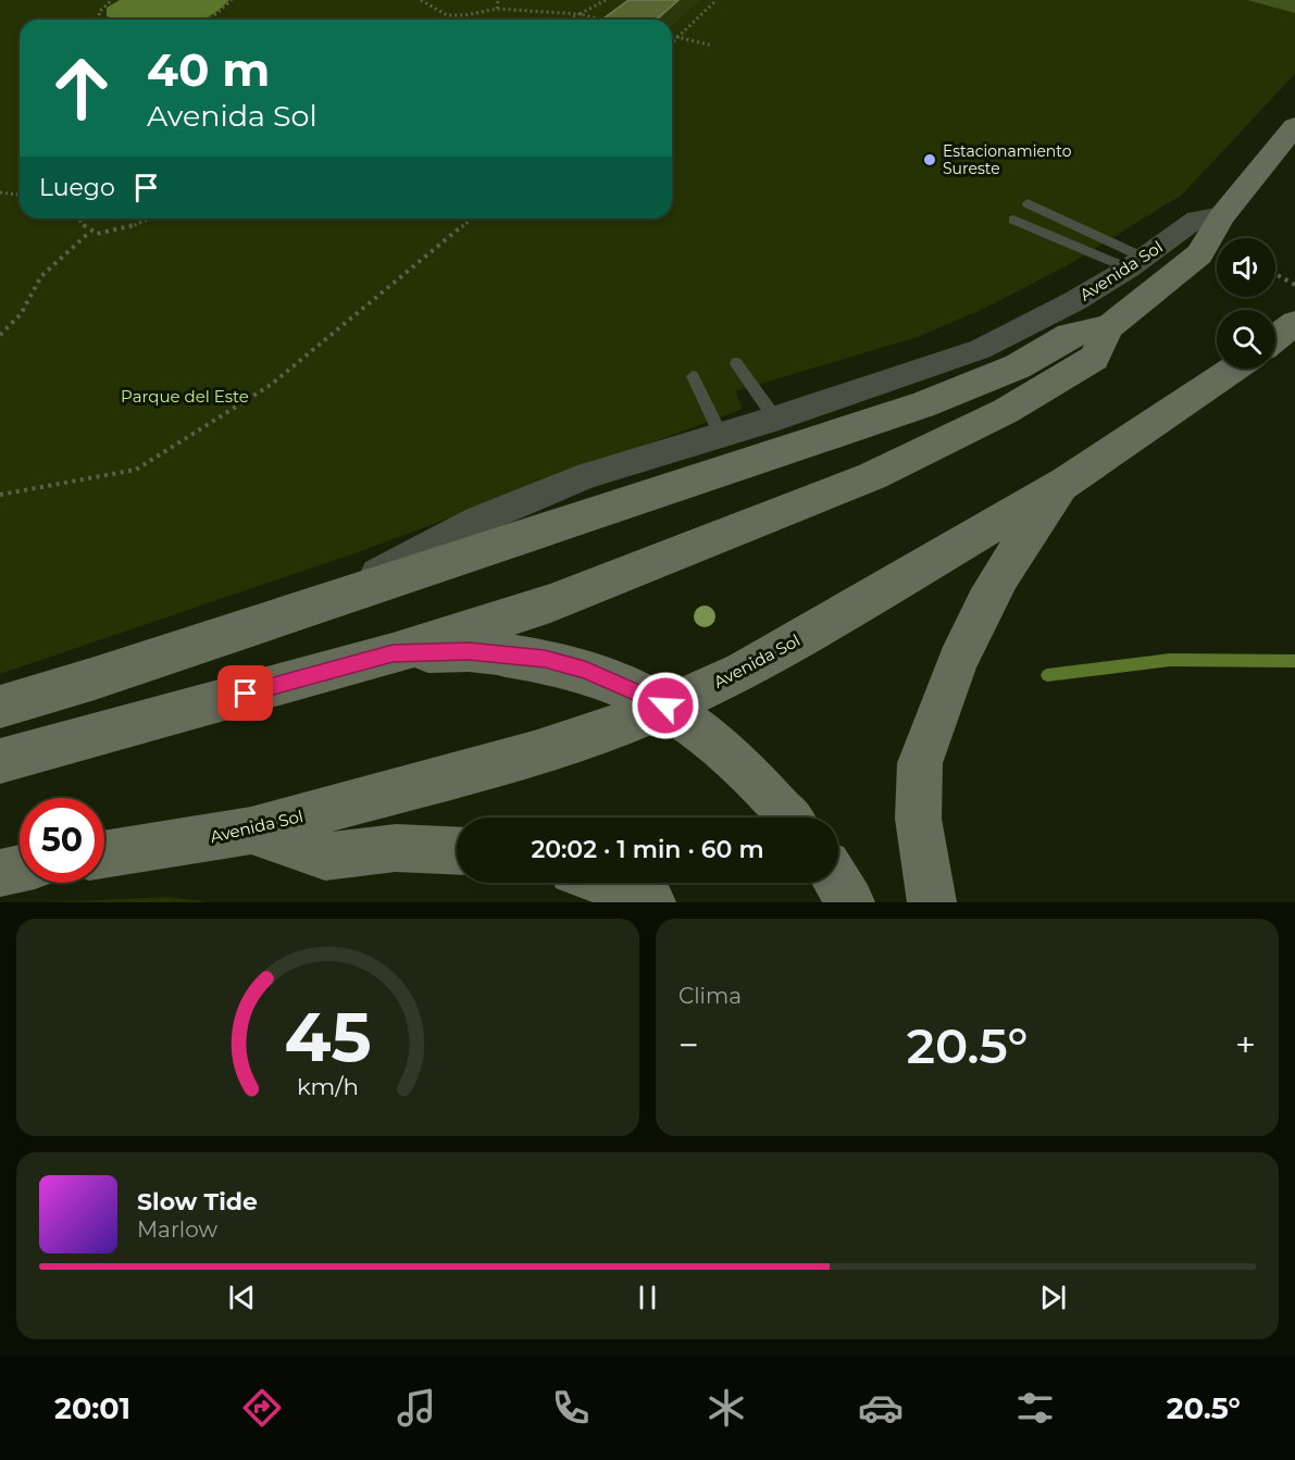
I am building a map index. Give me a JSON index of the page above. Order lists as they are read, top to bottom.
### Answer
{
  "streets": {
    "main road": ["Avenida Sol"]
  },
  "parks": ["Parque del Este"],
  "places": ["Estacionamiento Sureste"],
  "page": {
    "turn": ["40 m", "Avenida Sol"],
    "then": "Luego",
    "limit": "50",
    "trip": "20:02 · 1 min · 60 m",
    "tile": "Clima",
    "heat": ["−", "20.5°", "+"],
    "song": ["Slow Tide", "Marlow"],
    "tabs": ["20:01", "20.5°"],
    "gauge": ["45", "km/h"]
  }
}
